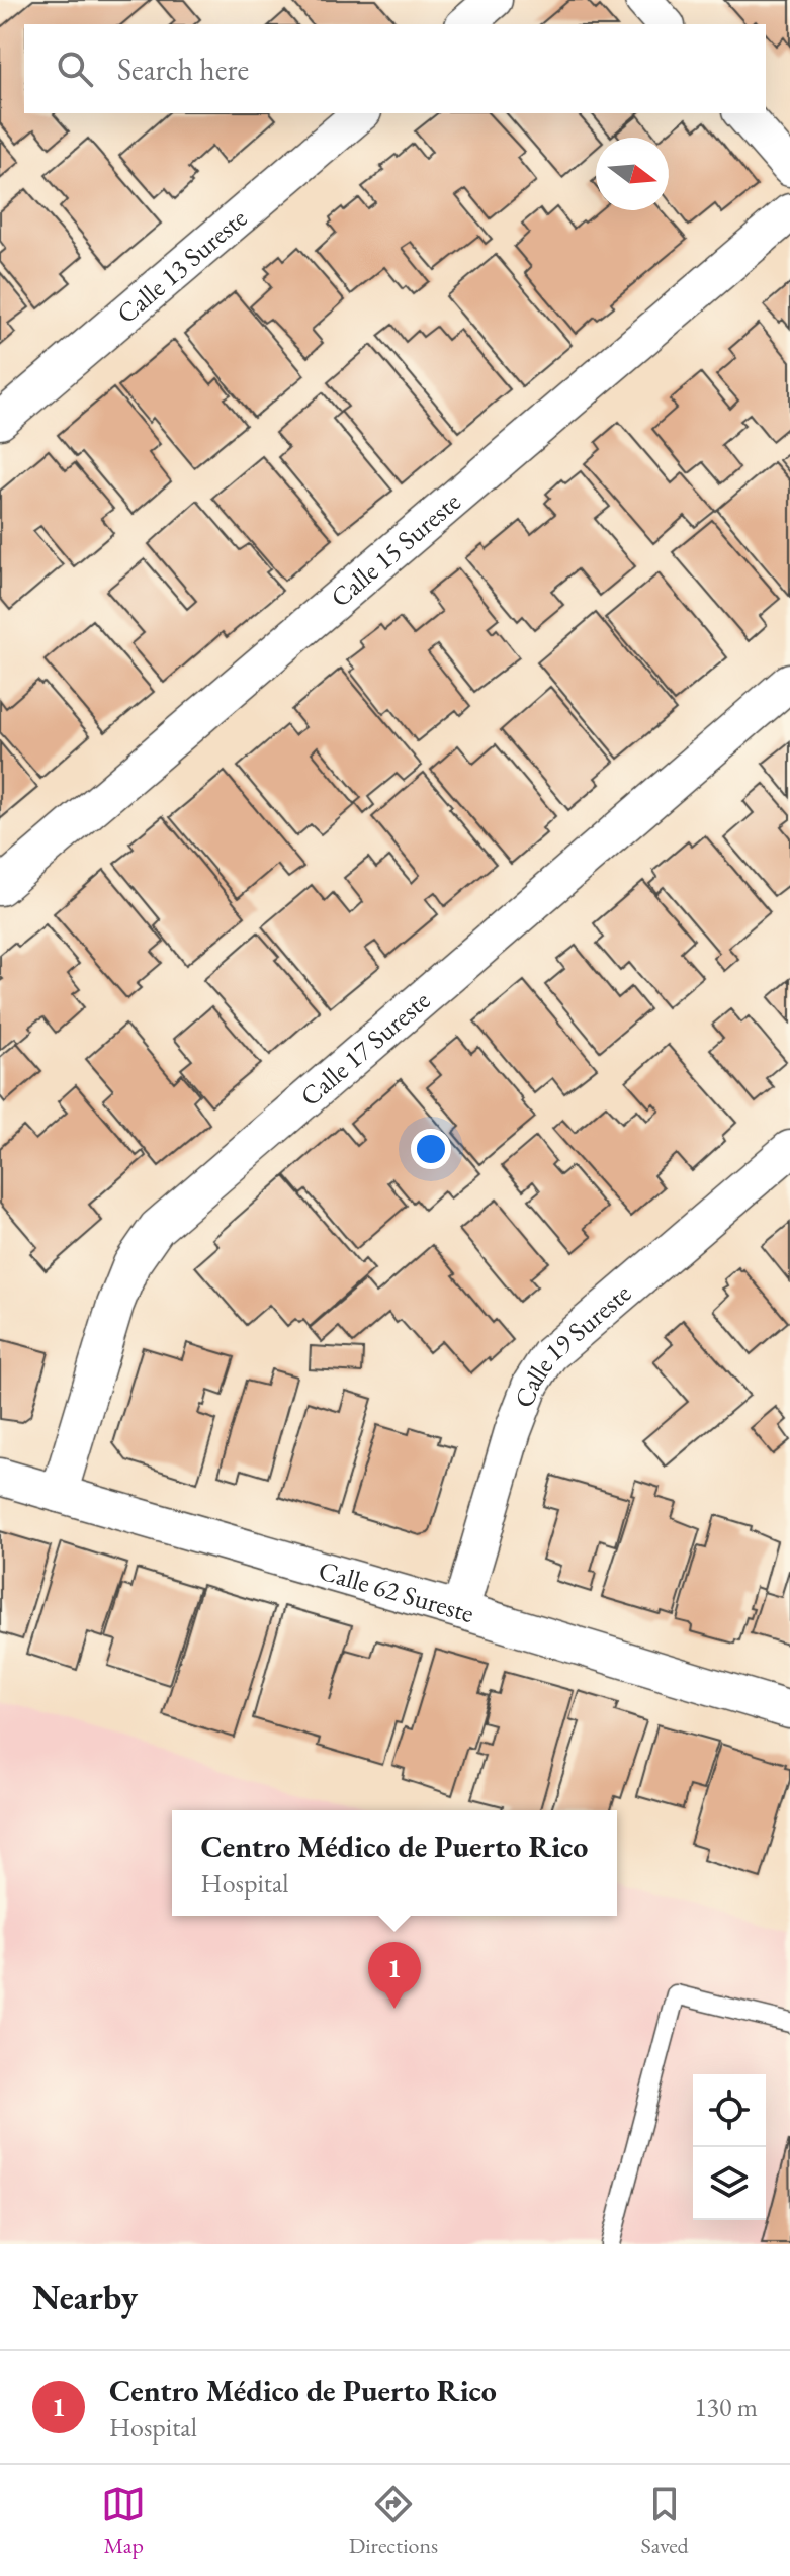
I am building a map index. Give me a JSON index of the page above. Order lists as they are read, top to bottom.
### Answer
{
  "streets": {
    "street": [
      "Calle 13 Sureste",
      "Calle 15 Sureste",
      "Calle 17 Sureste",
      "Calle 19 Sureste",
      "Calle 62 Sureste"
    ]
  },
  "crossings": [
    ["Calle 17 Sureste", "Calle 62 Sureste"],
    ["Calle 19 Sureste", "Calle 62 Sureste"]
  ],
  "north": "right",
  "page": {
    "search": "Search here",
    "popup": ["Centro Médico de Puerto Rico", "Hospital"],
    "pins": "1",
    "heading": "Nearby",
    "list": [
      {
        "mark": "1",
        "name": "Centro Médico de Puerto Rico",
        "note": "Hospital",
        "value": "130 m"
      }
    ],
    "nav": ["Map", "Directions", "Saved"]
  }
}
